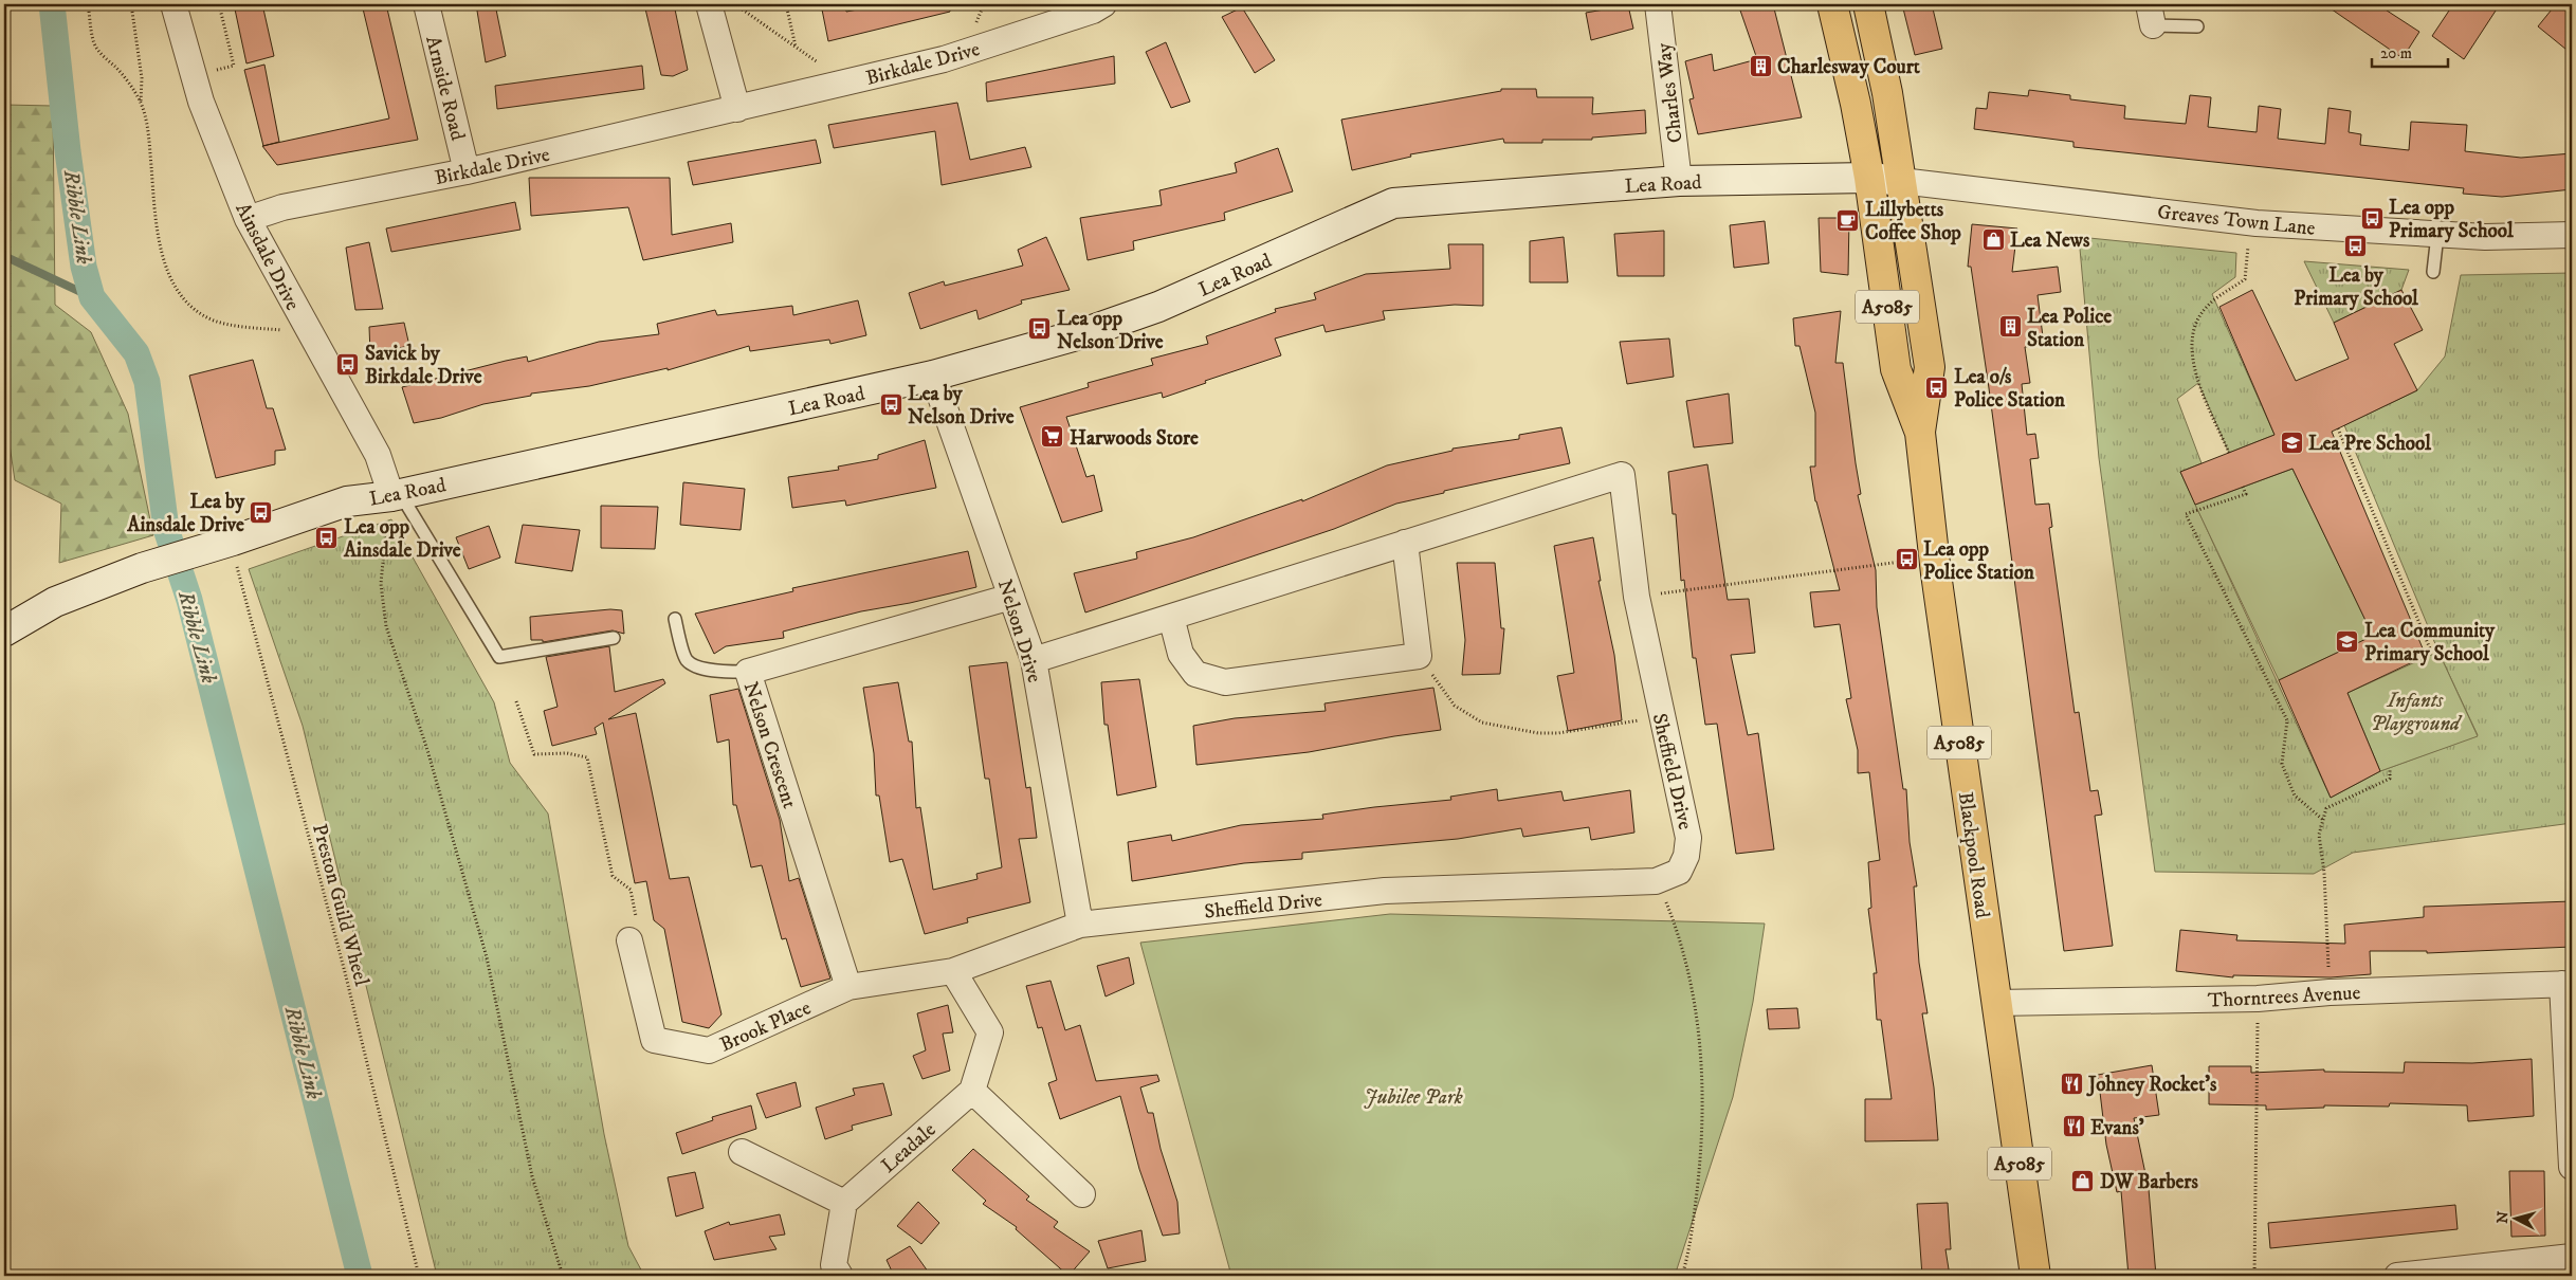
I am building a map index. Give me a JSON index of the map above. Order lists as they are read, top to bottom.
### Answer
{
  "streets": {
    "highway": ["A5085", "Blackpool Road"],
    "street": [
      "Birkdale Drive",
      "Arnside Road",
      "Charles Way",
      "Lea Road",
      "Greaves Town Lane",
      "Ainsdale Drive",
      "Nelson Drive",
      "Nelson Crescent",
      "Sheffield Drive",
      "Thorntrees Avenue",
      "Brook Place",
      "Leadale"
    ],
    "path": ["Preston Guild Wheel"]
  },
  "crossings": [
    ["Birkdale Drive", "Arnside Road"],
    ["Birkdale Drive", "Ainsdale Drive"],
    ["Charles Way", "Lea Road"],
    ["Lea Road", "Greaves Town Lane"],
    ["Lea Road", "Ainsdale Drive"],
    ["Lea Road", "Nelson Drive"],
    ["Lea Road", "Blackpool Road"],
    ["Lea Road", "Preston Guild Wheel"],
    ["Greaves Town Lane", "Blackpool Road"],
    ["Nelson Drive", "Nelson Crescent"],
    ["Nelson Drive", "Sheffield Drive"],
    ["Nelson Crescent", "Sheffield Drive"],
    ["Nelson Crescent", "Brook Place"],
    ["Sheffield Drive", "Brook Place"],
    ["Blackpool Road", "Thorntrees Avenue"]
  ],
  "water": ["Ribble Link"],
  "parks": ["Infants Playground", "Jubilee Park"],
  "places": {
    "building": ["Charlesway Court", "Lea Police Station"],
    "bus stop": [
      "Lea opp Primary School",
      "Lea by Primary School",
      "Lea opp Nelson Drive",
      "Savick by Birkdale Drive",
      "Lea o/s Police Station",
      "Lea by Nelson Drive",
      "Lea by Ainsdale Drive",
      "Lea opp Ainsdale Drive",
      "Lea opp Police Station"
    ],
    "cafe": ["Lillybetts Coffee Shop"],
    "shop": ["Lea News", "DW Barbers"],
    "supermarket": ["Harwoods Store"],
    "school or university": ["Lea Pre School", "Lea Community Primary School"],
    "restaurant": ["Johney Rocket's", "Evans'"]
  },
  "scale_bar": "20 m",
  "north": "left"
}
